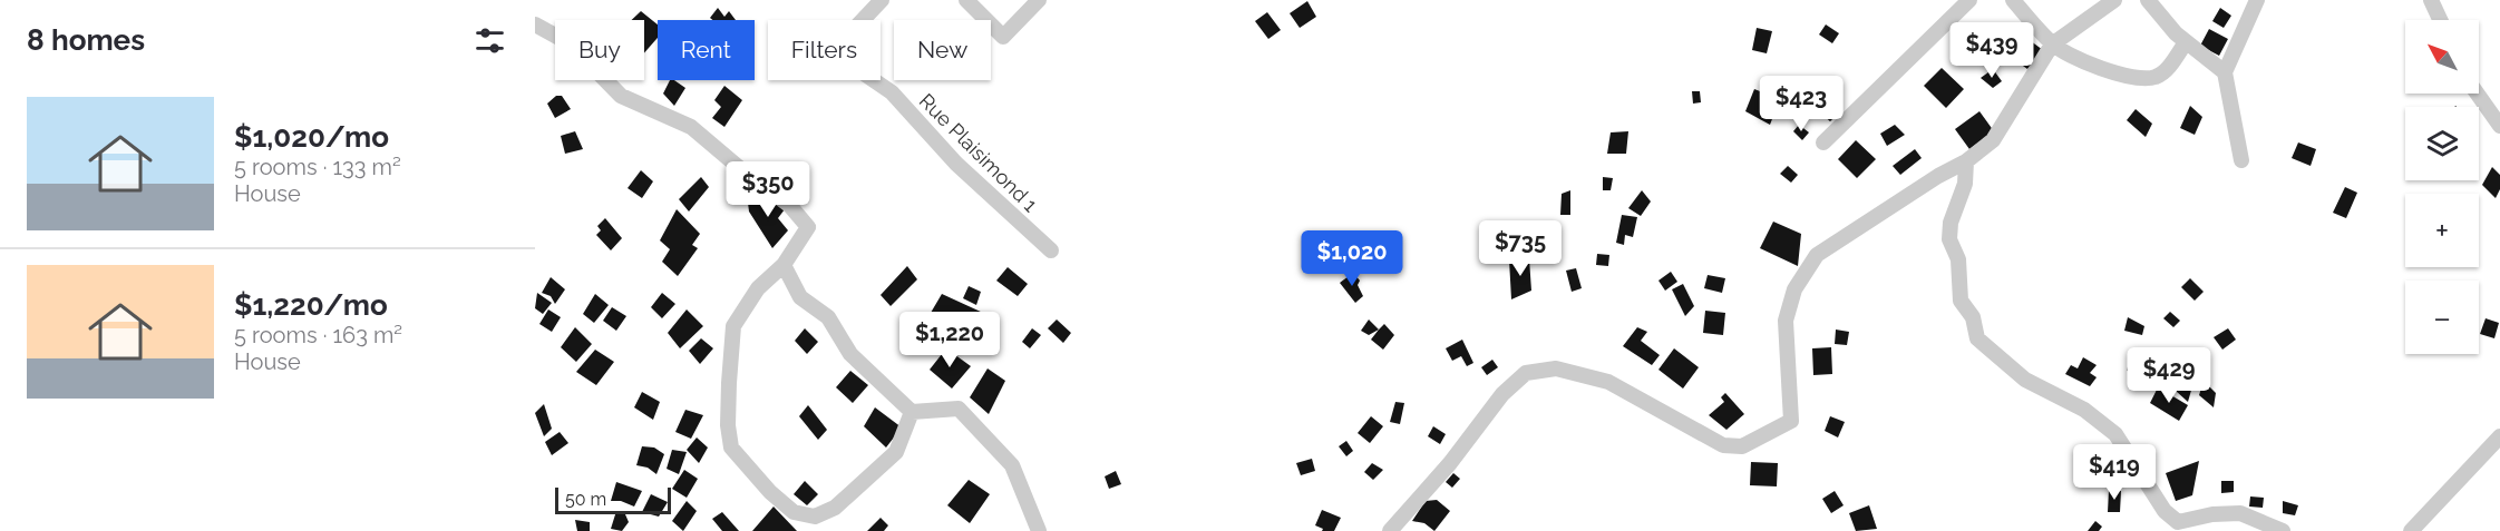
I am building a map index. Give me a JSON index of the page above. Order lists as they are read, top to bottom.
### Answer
{
  "streets": {
    "street": ["Rue Plaisimond 1"]
  },
  "scale_bar": "50 m",
  "north": "top left",
  "page": {
    "heading": "8 homes",
    "map_buttons": ["+", "−"],
    "chip": [
      "Buy",
      "Rent",
      "Filters",
      "New"
    ],
    "price": [
      "$439",
      "$423",
      "$350",
      "$735",
      "$1,020",
      "$1,220",
      "$429",
      "$419"
    ],
    "list": [
      {
        "name": "$1,020/mo",
        "note": "5 rooms · 133 m² · House"
      },
      {
        "name": "$1,220/mo",
        "note": "5 rooms · 163 m² · House"
      }
    ],
    "scale": "50 m"
  }
}
